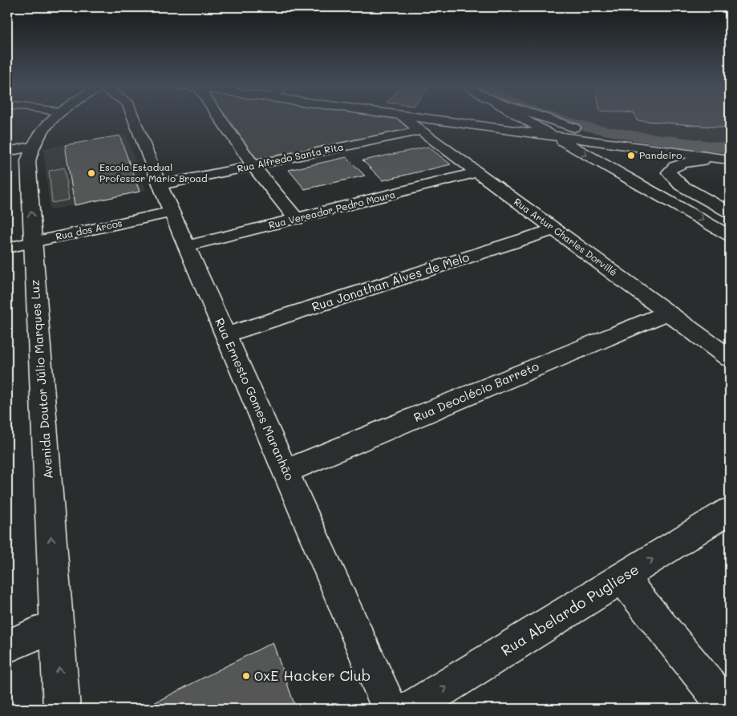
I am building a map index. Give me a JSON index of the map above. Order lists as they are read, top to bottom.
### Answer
{
  "streets": {
    "street": [
      "Rua Alfredo Santa Rita",
      "Rua Vereador Pedro Moura",
      "Rua dos Arcos",
      "Rua Artur Charles Dorvillé",
      "Rua Jonathan Alves de Melo",
      "Avenida Doutor Júlio Marques Luz",
      "Rua Deoclécio Barreto",
      "Rua Ernesto Gomes Maranhão",
      "Rua Abelardo Pugliese"
    ]
  },
  "crossings": [
    ["Rua Alfredo Santa Rita", "Rua Artur Charles Dorvillé"],
    ["Rua Alfredo Santa Rita", "Rua Ernesto Gomes Maranhão"],
    ["Rua Vereador Pedro Moura", "Rua Artur Charles Dorvillé"],
    ["Rua Vereador Pedro Moura", "Rua Ernesto Gomes Maranhão"],
    ["Rua dos Arcos", "Avenida Doutor Júlio Marques Luz"],
    ["Rua dos Arcos", "Rua Ernesto Gomes Maranhão"],
    ["Rua Artur Charles Dorvillé", "Rua Jonathan Alves de Melo"],
    ["Rua Artur Charles Dorvillé", "Rua Deoclécio Barreto"],
    ["Rua Jonathan Alves de Melo", "Rua Ernesto Gomes Maranhão"],
    ["Rua Deoclécio Barreto", "Rua Ernesto Gomes Maranhão"]
  ],
  "one_way": ["Avenida Doutor Júlio Marques Luz", "Rua Abelardo Pugliese"],
  "places": ["Pandeiro", "Escola Estadual Professor Mário Broad", "0xE Hacker Club"]
}
